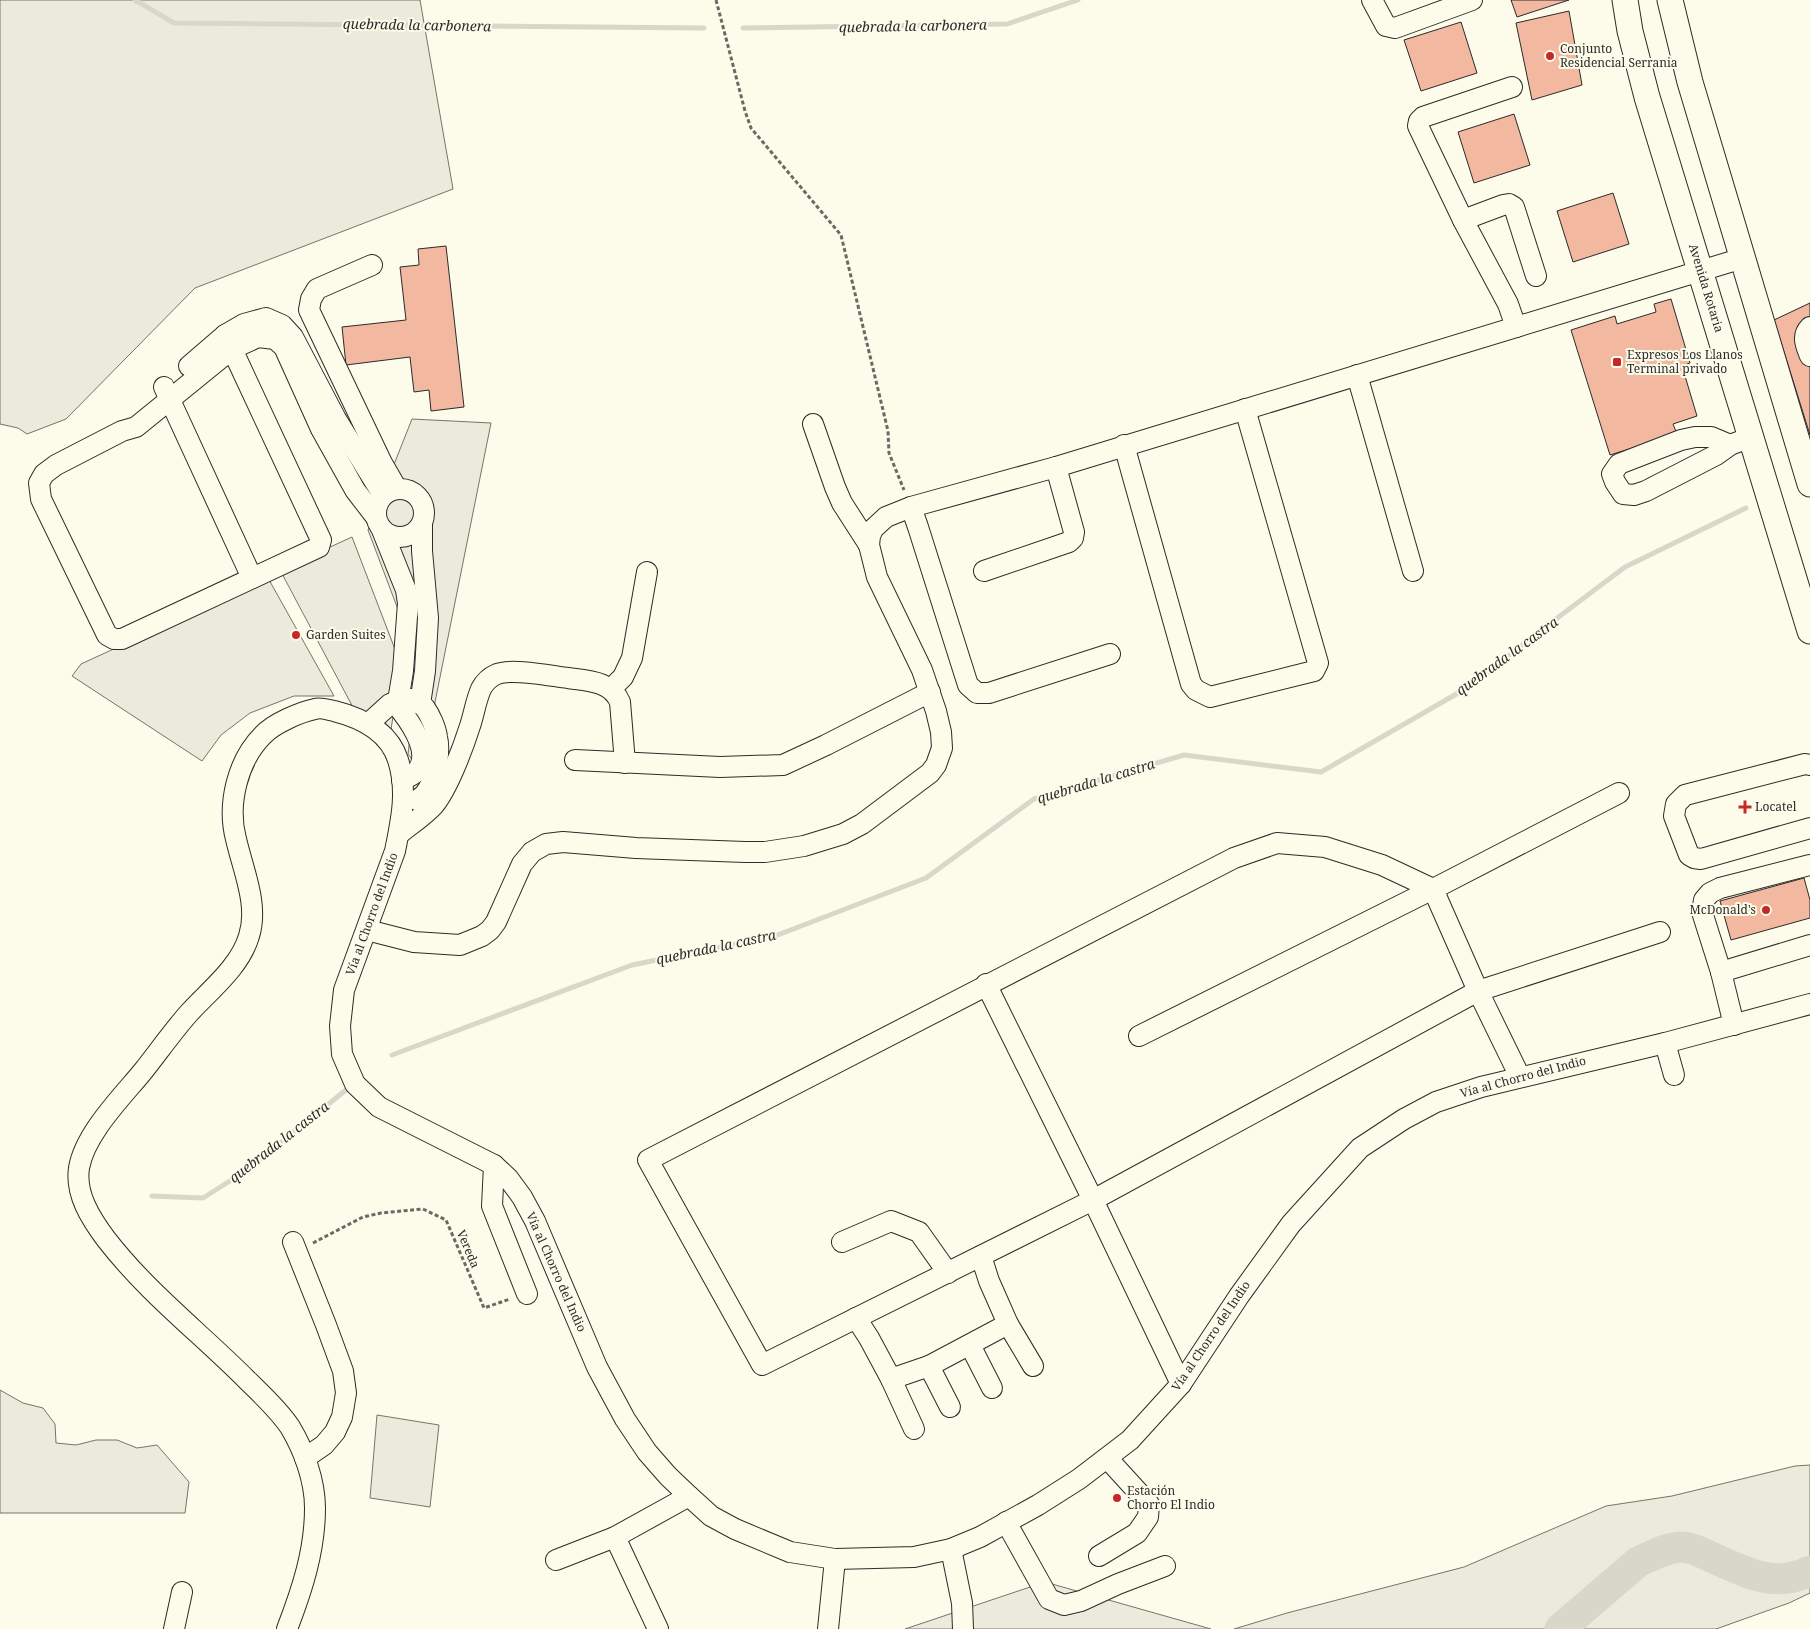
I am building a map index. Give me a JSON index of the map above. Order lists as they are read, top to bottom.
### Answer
{
  "streets": {
    "main road": ["Avenida Rotaria"],
    "street": ["Vía al Chorro del Indio"],
    "path": ["Vereda"]
  },
  "water": ["quebrada la carbonera", "quebrada la castra"],
  "places": {
    "other": [
      "Conjunto Residencial Serrania",
      "Garden Suites",
      "McDonald's",
      "Estación Chorro El Indio"
    ],
    "transit": ["Expresos Los Llanos Terminal privado"],
    "health": ["Locatel"]
  }
}
